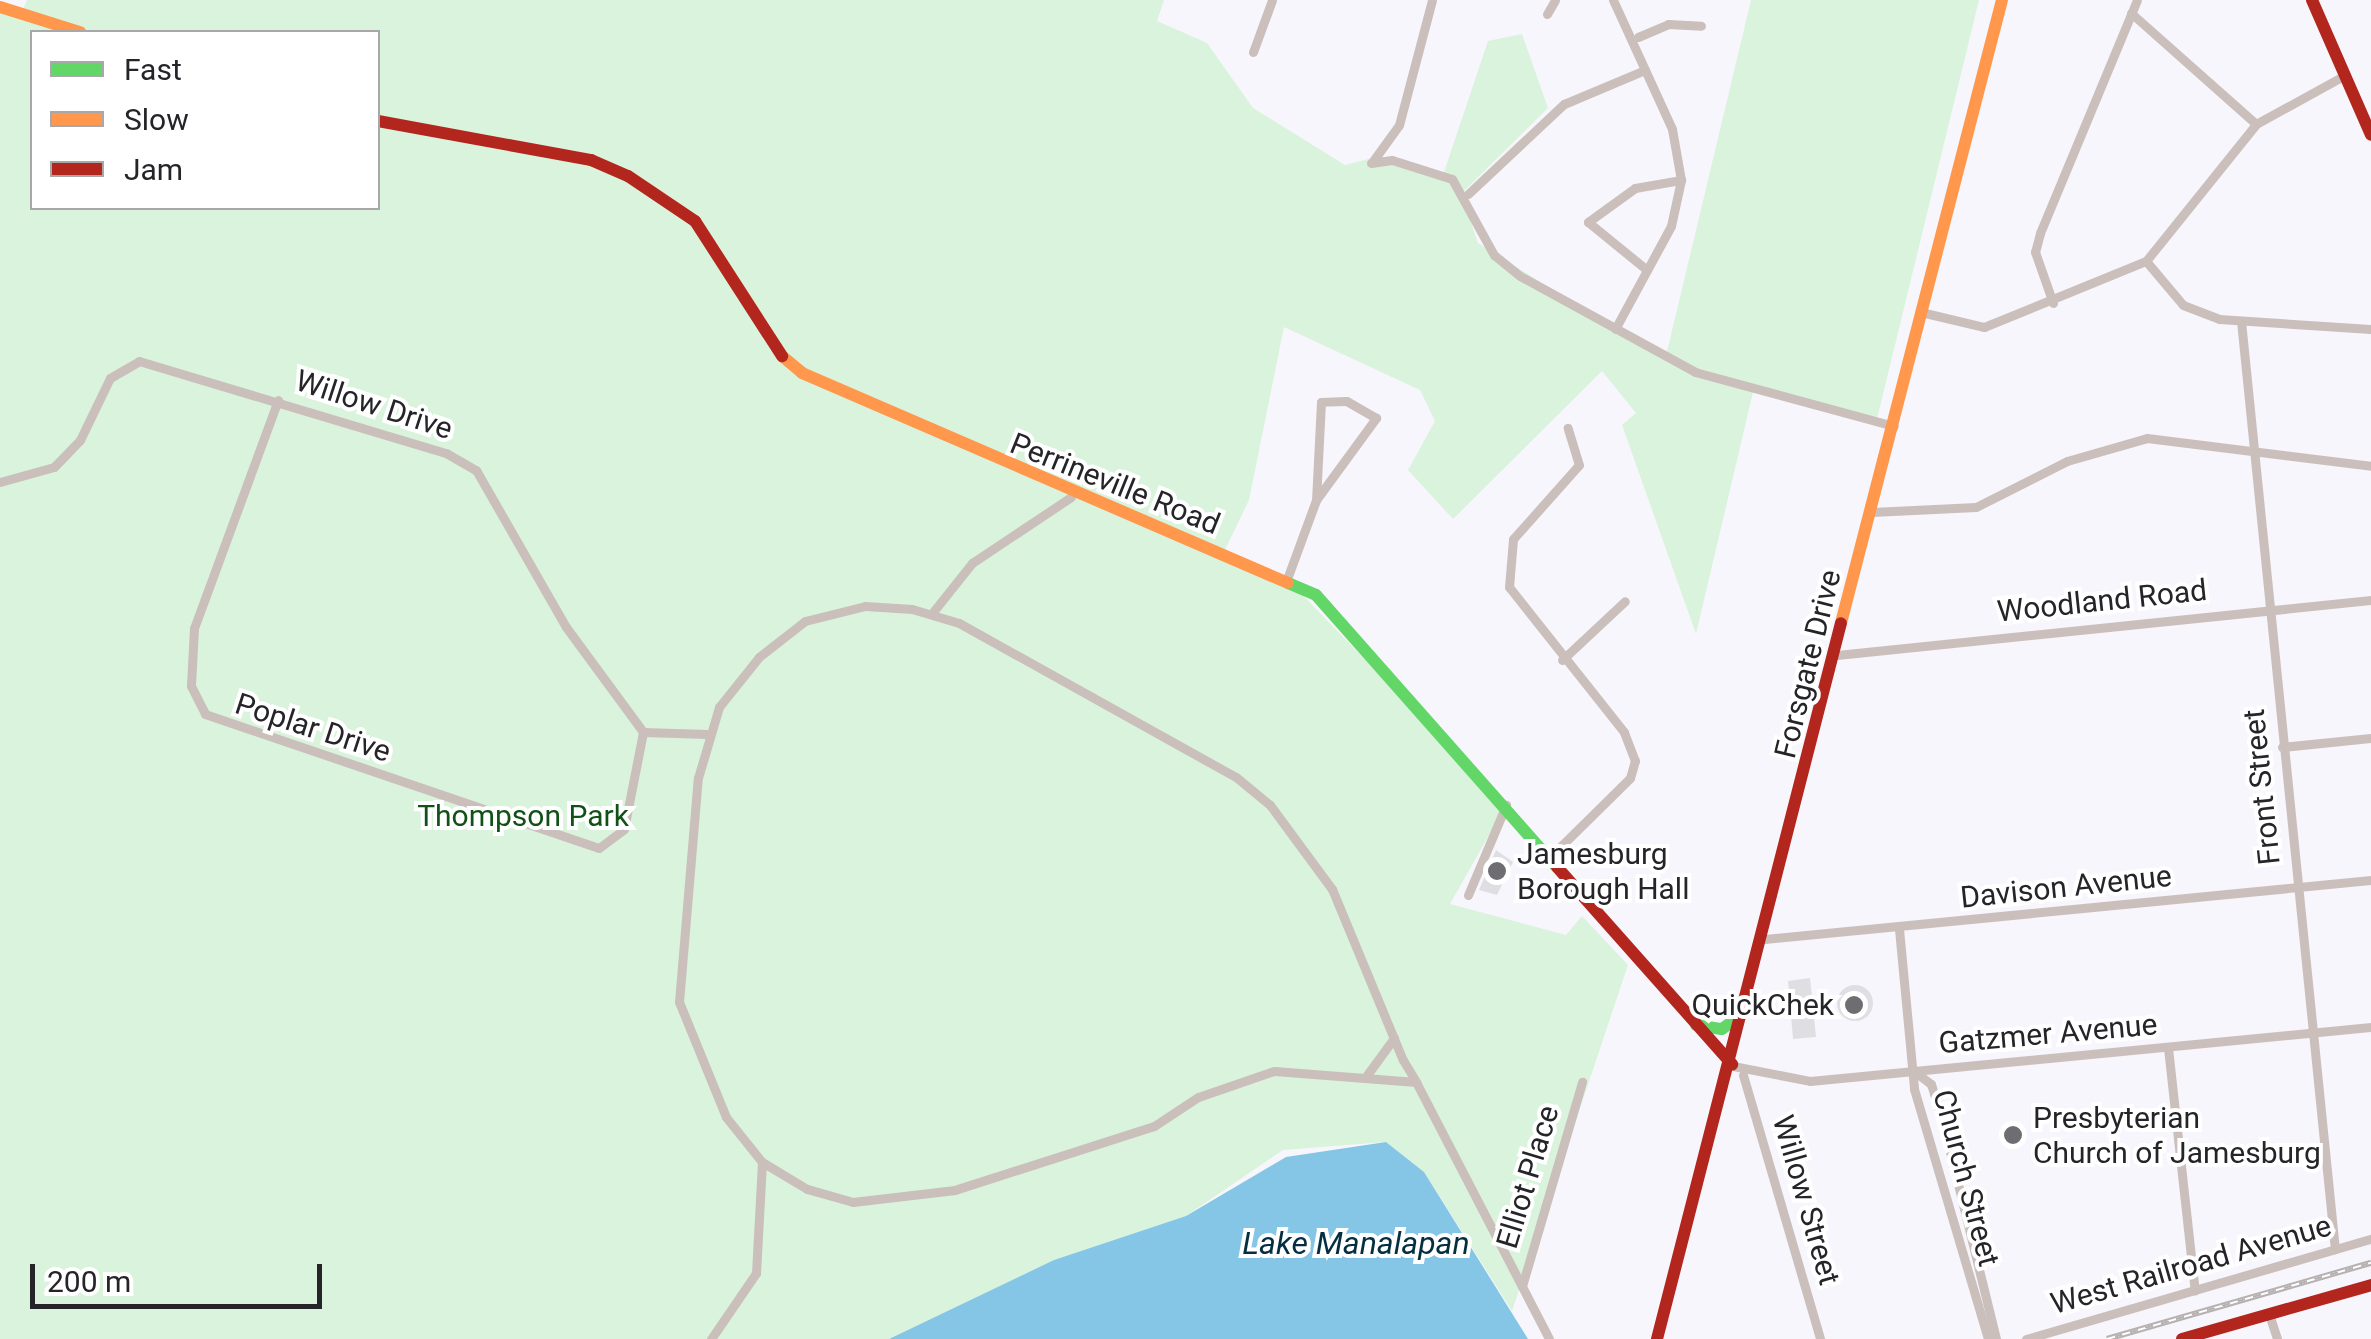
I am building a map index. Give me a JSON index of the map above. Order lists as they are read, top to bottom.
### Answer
{
  "streets": {
    "street": [
      "Willow Drive",
      "Perrineville Road",
      "Woodland Road",
      "Forsgate Drive",
      "Poplar Drive",
      "Front Street",
      "Davison Avenue",
      "Gatzmer Avenue",
      "Elliot Place",
      "Church Street",
      "Willow Street",
      "West Railroad Avenue"
    ]
  },
  "crossings": [
    ["Willow Drive", "Poplar Drive"],
    ["Perrineville Road", "Forsgate Drive"],
    ["Perrineville Road", "Gatzmer Avenue"],
    ["Perrineville Road", "Willow Street"],
    ["Woodland Road", "Forsgate Drive"],
    ["Woodland Road", "Front Street"],
    ["Forsgate Drive", "Davison Avenue"],
    ["Forsgate Drive", "Gatzmer Avenue"],
    ["Forsgate Drive", "Willow Street"],
    ["Front Street", "Davison Avenue"],
    ["Front Street", "Gatzmer Avenue"],
    ["Front Street", "West Railroad Avenue"],
    ["Gatzmer Avenue", "Church Street"],
    ["Gatzmer Avenue", "Willow Street"]
  ],
  "water": ["Lake Manalapan"],
  "parks": ["Thompson Park"],
  "places": ["Jamesburg Borough Hall", "QuickChek", "Presbyterian Church of Jamesburg"],
  "legend": ["Fast", "Slow", "Jam"],
  "scale_bar": "200 m"
}
